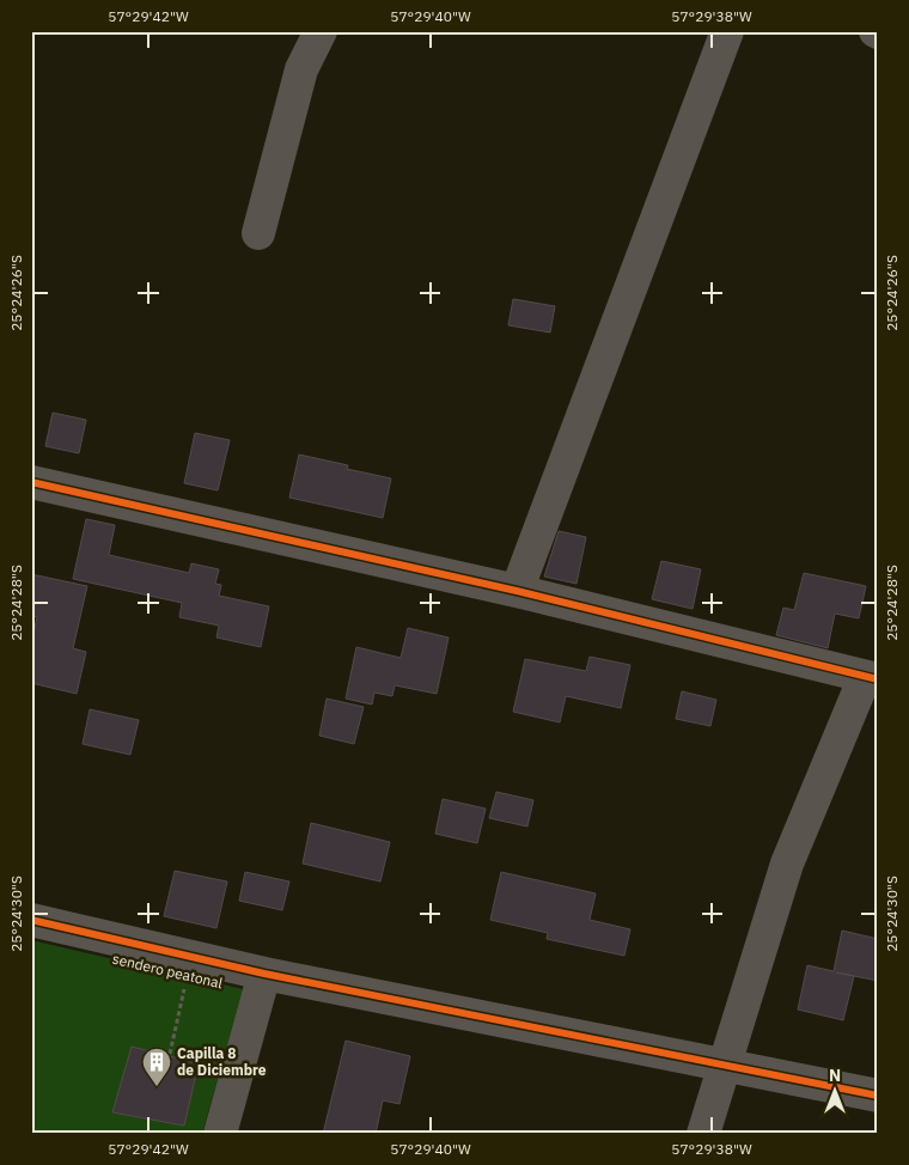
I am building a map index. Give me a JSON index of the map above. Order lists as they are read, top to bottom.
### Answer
{
  "streets": {
    "cycle path": ["sendero peatonal"]
  },
  "places": {
    "building": ["Capilla 8 de Diciembre"]
  },
  "north": "top",
  "coordinates": [
    "57°29'42\"W",
    "57°29'40\"W",
    "57°29'38\"W",
    "25°24'26\"S",
    "25°24'28\"S",
    "25°24'30\"S"
  ]
}
